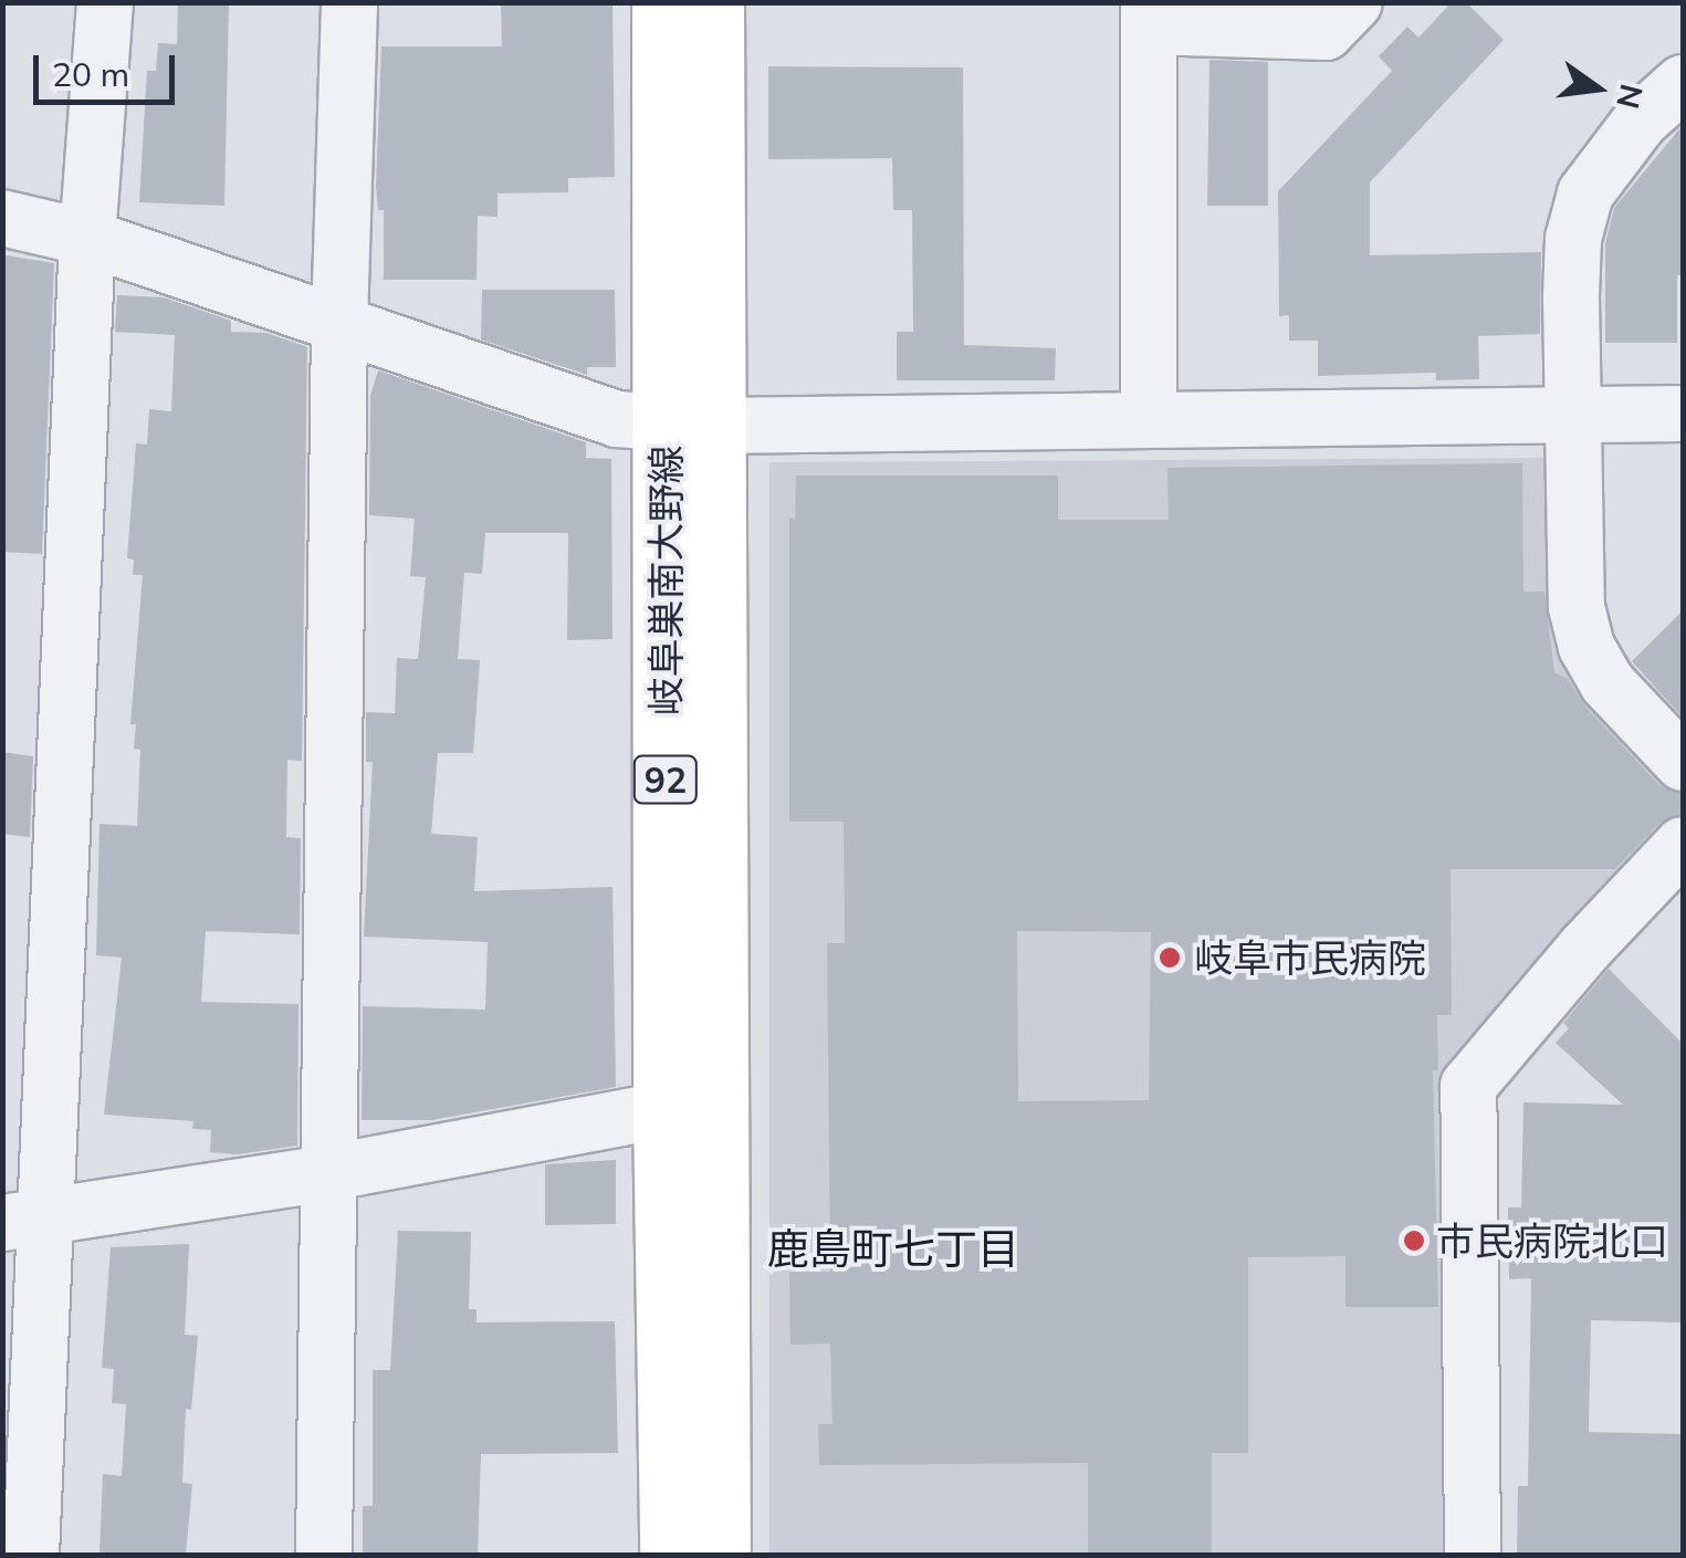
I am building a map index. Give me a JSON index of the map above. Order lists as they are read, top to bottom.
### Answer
{
  "streets": {
    "main road": ["岐阜巣南大野線", "92"]
  },
  "districts": ["鹿島町七丁目"],
  "places": ["岐阜市民病院", "市民病院北口"],
  "scale_bar": "20 m",
  "north": "right"
}
